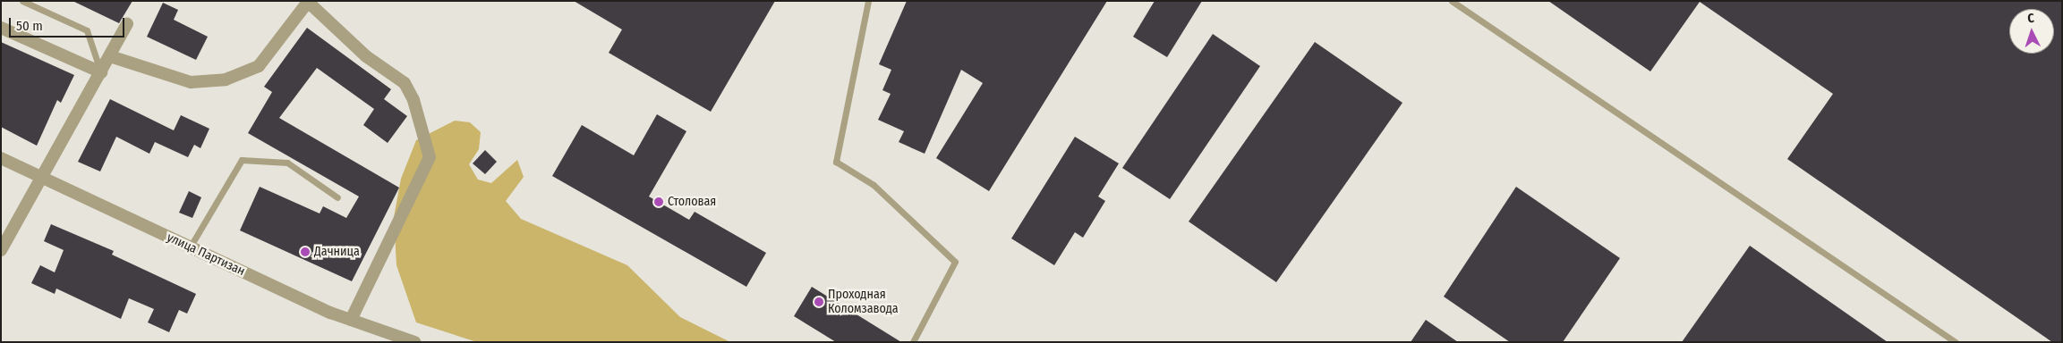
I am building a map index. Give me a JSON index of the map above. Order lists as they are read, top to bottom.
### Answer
{
  "streets": {
    "street": ["улица Партизан"]
  },
  "places": ["Столовая", "Дачница", "Проходная Коломзавода"],
  "scale_bar": "50 m",
  "north": "top"
}
